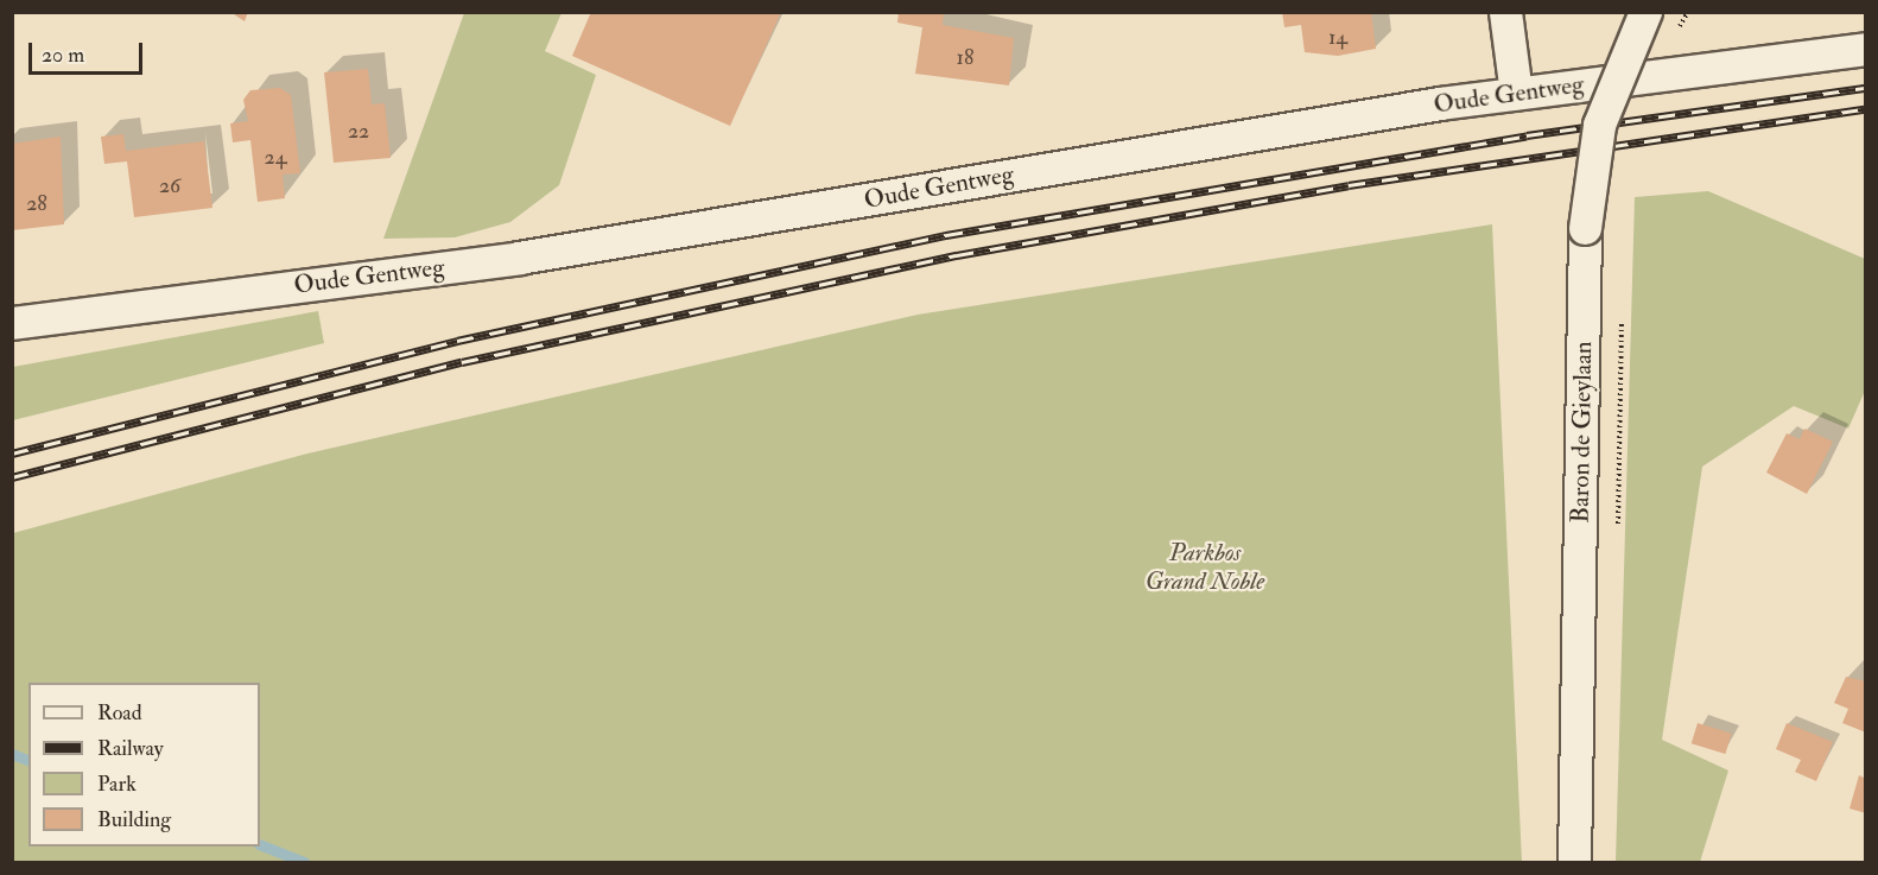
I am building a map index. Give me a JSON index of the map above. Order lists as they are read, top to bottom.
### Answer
{
  "streets": {
    "street": ["Oude Gentweg", "Baron de Gieylaan"]
  },
  "parks": ["Parkbos Grand Noble"],
  "house_numbers": [
    "14",
    "18",
    "22",
    "24",
    "26",
    "28"
  ],
  "legend": [
    "Road",
    "Railway",
    "Park",
    "Building"
  ],
  "scale_bar": "20 m"
}
